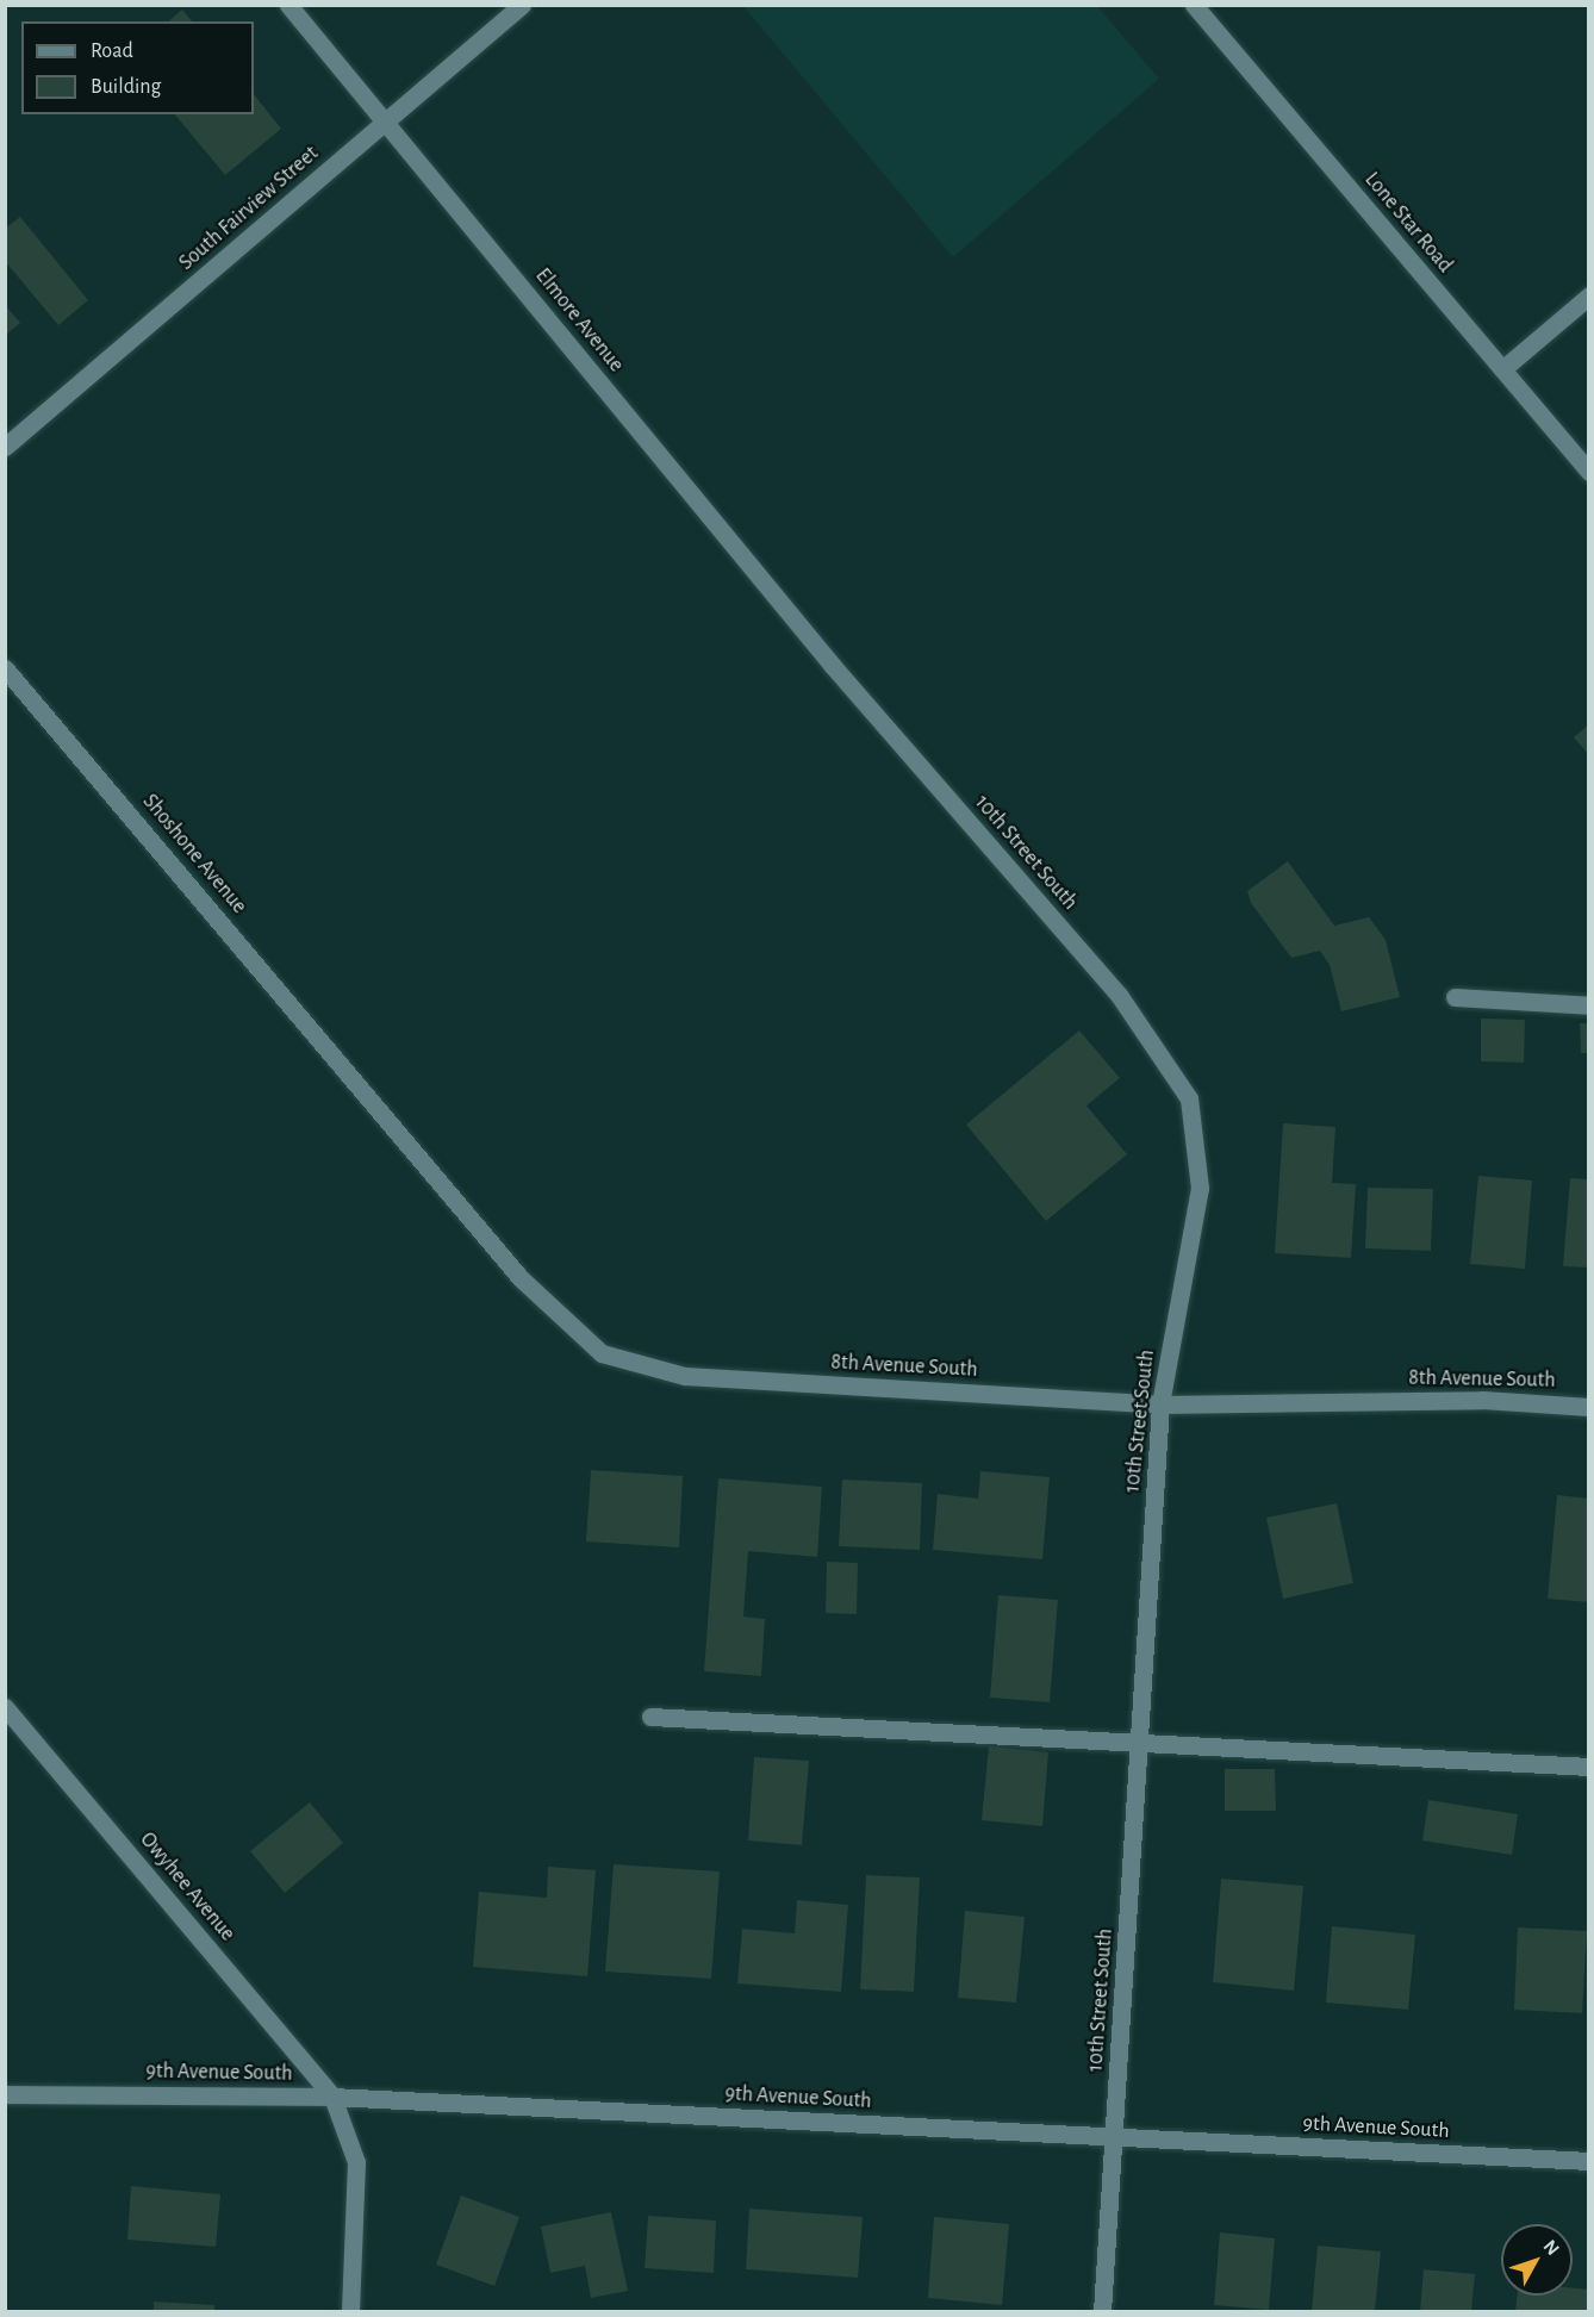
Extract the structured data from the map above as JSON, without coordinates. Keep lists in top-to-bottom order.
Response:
{
  "streets": {
    "street": [
      "South Fairview Street",
      "Lone Star Road",
      "Elmore Avenue",
      "10th Street South",
      "Shoshone Avenue",
      "8th Avenue South",
      "Owyhee Avenue",
      "9th Avenue South"
    ]
  },
  "crossings": [
    ["South Fairview Street", "Elmore Avenue"],
    ["Elmore Avenue", "10th Street South"],
    ["10th Street South", "8th Avenue South"],
    ["10th Street South", "9th Avenue South"],
    ["Shoshone Avenue", "8th Avenue South"],
    ["Owyhee Avenue", "9th Avenue South"]
  ],
  "legend": ["Road", "Building"],
  "north": "top right"
}
